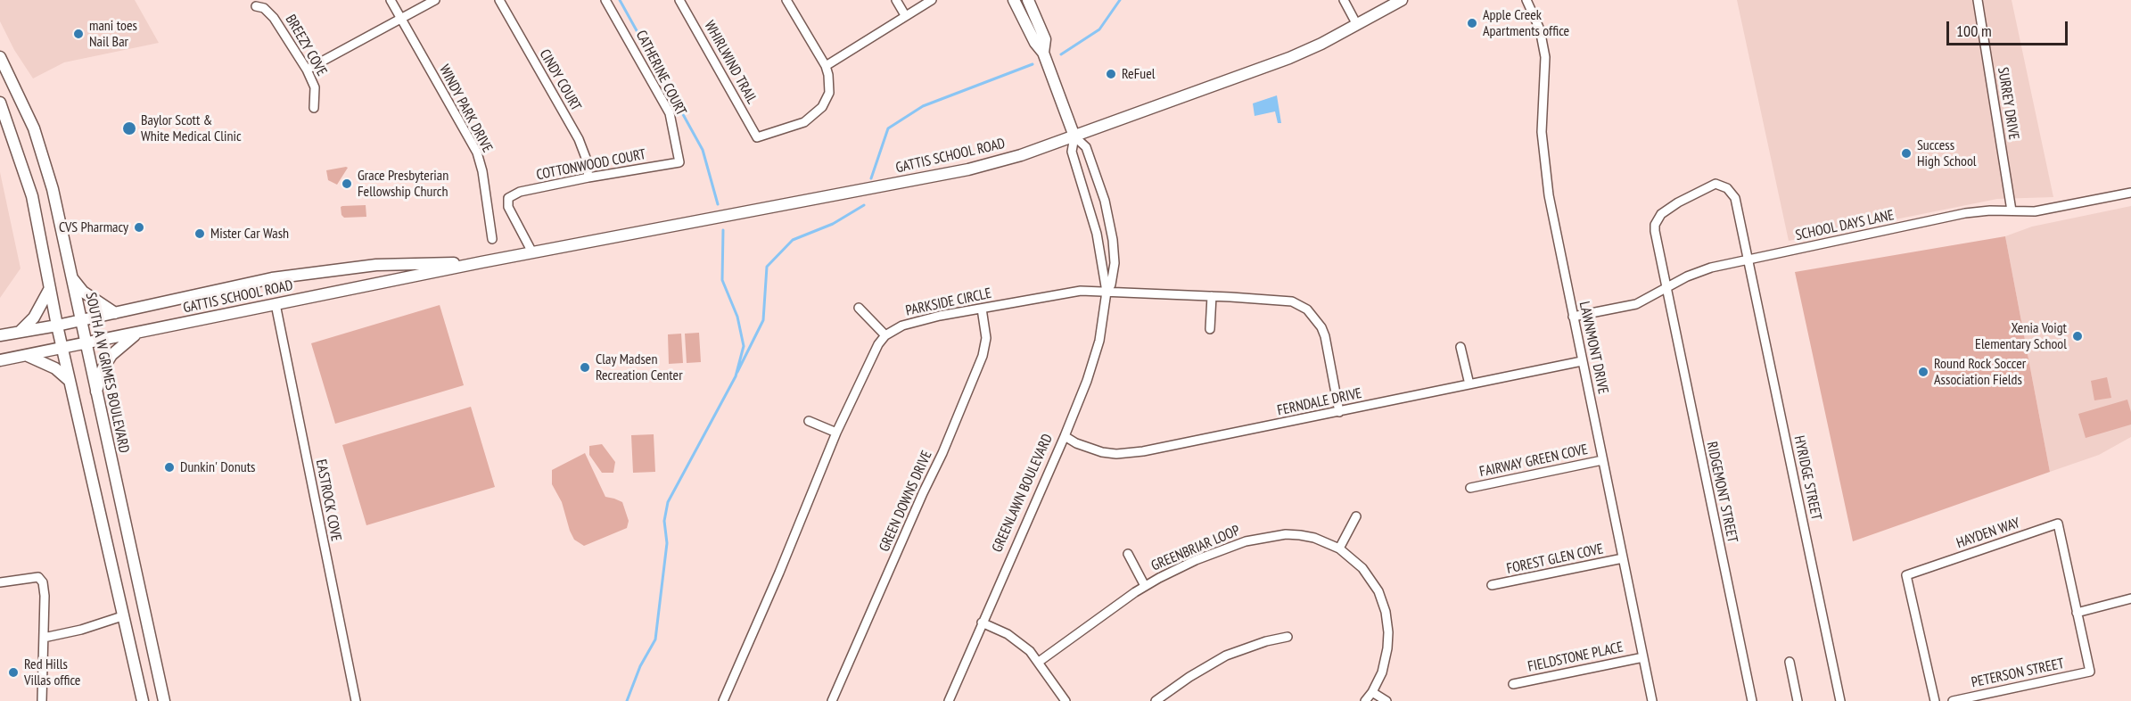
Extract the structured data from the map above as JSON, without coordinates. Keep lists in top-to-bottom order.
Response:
{
  "streets": {
    "main road": ["GATTIS SCHOOL ROAD", "SOUTH A W GRIMES BOULEVARD", "GREENLAWN BOULEVARD"],
    "street": [
      "BREEZY COVE",
      "WHIRLWIND TRAIL",
      "CATHERINE COURT",
      "CINDY COURT",
      "SURREY DRIVE",
      "WINDY PARK DRIVE",
      "COTTONWOOD COURT",
      "SCHOOL DAYS LANE",
      "PARKSIDE CIRCLE",
      "LAWNMONT DRIVE",
      "FERNDALE DRIVE",
      "FAIRWAY GREEN COVE",
      "HYRIDGE STREET",
      "RIDGEMONT STREET",
      "EASTROCK COVE",
      "GREEN DOWNS DRIVE",
      "HAYDEN WAY",
      "GREENBRIAR LOOP",
      "FOREST GLEN COVE",
      "FIELDSTONE PLACE",
      "PETERSON STREET"
    ]
  },
  "crossings": [
    ["CATHERINE COURT", "COTTONWOOD COURT"],
    ["CINDY COURT", "COTTONWOOD COURT"],
    ["SURREY DRIVE", "SCHOOL DAYS LANE"],
    ["GATTIS SCHOOL ROAD", "COTTONWOOD COURT"],
    ["GATTIS SCHOOL ROAD", "SOUTH A W GRIMES BOULEVARD"],
    ["GATTIS SCHOOL ROAD", "GREENLAWN BOULEVARD"],
    ["GATTIS SCHOOL ROAD", "EASTROCK COVE"],
    ["SCHOOL DAYS LANE", "LAWNMONT DRIVE"],
    ["SCHOOL DAYS LANE", "HYRIDGE STREET"],
    ["SCHOOL DAYS LANE", "RIDGEMONT STREET"],
    ["PARKSIDE CIRCLE", "FERNDALE DRIVE"],
    ["PARKSIDE CIRCLE", "GREENLAWN BOULEVARD"],
    ["PARKSIDE CIRCLE", "GREEN DOWNS DRIVE"],
    ["LAWNMONT DRIVE", "FERNDALE DRIVE"],
    ["LAWNMONT DRIVE", "FAIRWAY GREEN COVE"],
    ["LAWNMONT DRIVE", "FOREST GLEN COVE"],
    ["LAWNMONT DRIVE", "FIELDSTONE PLACE"],
    ["FERNDALE DRIVE", "GREENLAWN BOULEVARD"],
    ["HYRIDGE STREET", "RIDGEMONT STREET"],
    ["HAYDEN WAY", "PETERSON STREET"]
  ],
  "places": [
    "Apple Creek Apartments office",
    "mani toes Nail Bar",
    "ReFuel",
    "Baylor Scott & White Medical Clinic",
    "Success High School",
    "Grace Presbyterian Fellowship Church",
    "CVS Pharmacy",
    "Mister Car Wash",
    "Xenia Voigt Elementary School",
    "Clay Madsen Recreation Center",
    "Round Rock Soccer Association Fields",
    "Dunkin' Donuts",
    "Red Hills Villas office"
  ],
  "scale_bar": "100 m"
}
